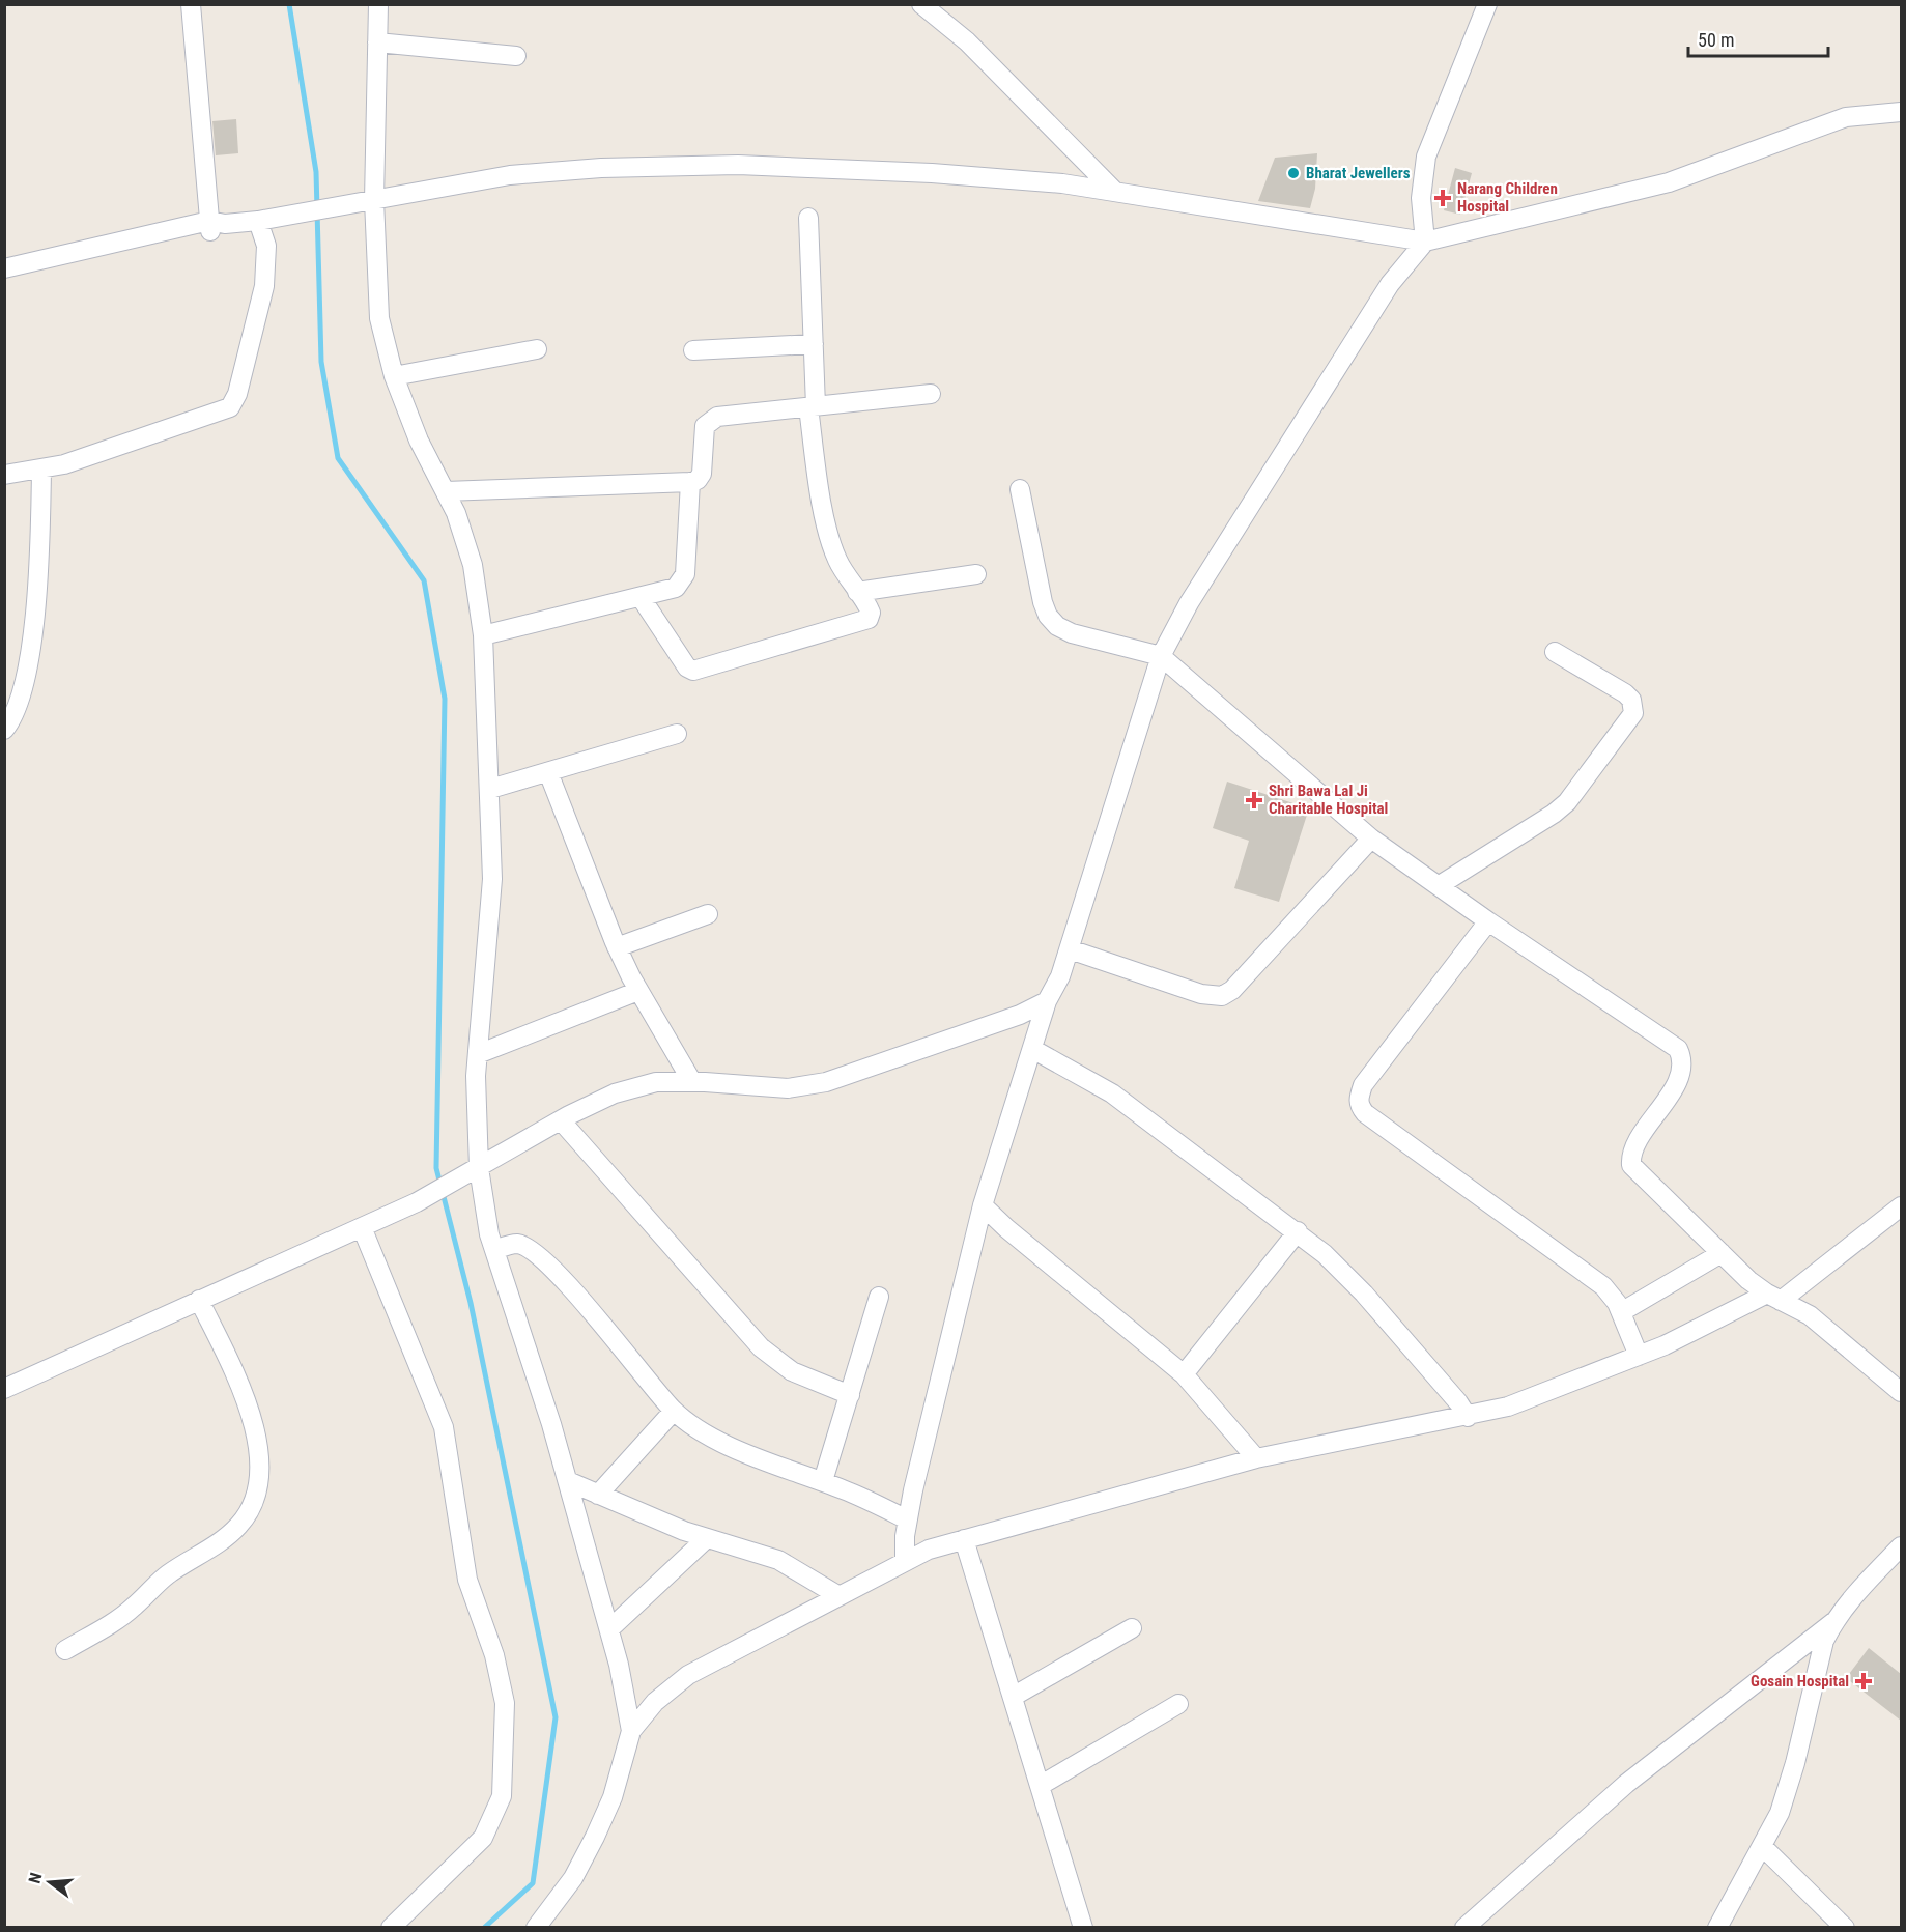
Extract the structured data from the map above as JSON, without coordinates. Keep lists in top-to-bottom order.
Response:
{
  "places": {
    "other": ["Bharat Jewellers"],
    "health": ["Narang Children Hospital", "Shri Bawa Lal Ji Charitable Hospital", "Gosain Hospital"]
  },
  "scale_bar": "50 m",
  "north": "left"
}
